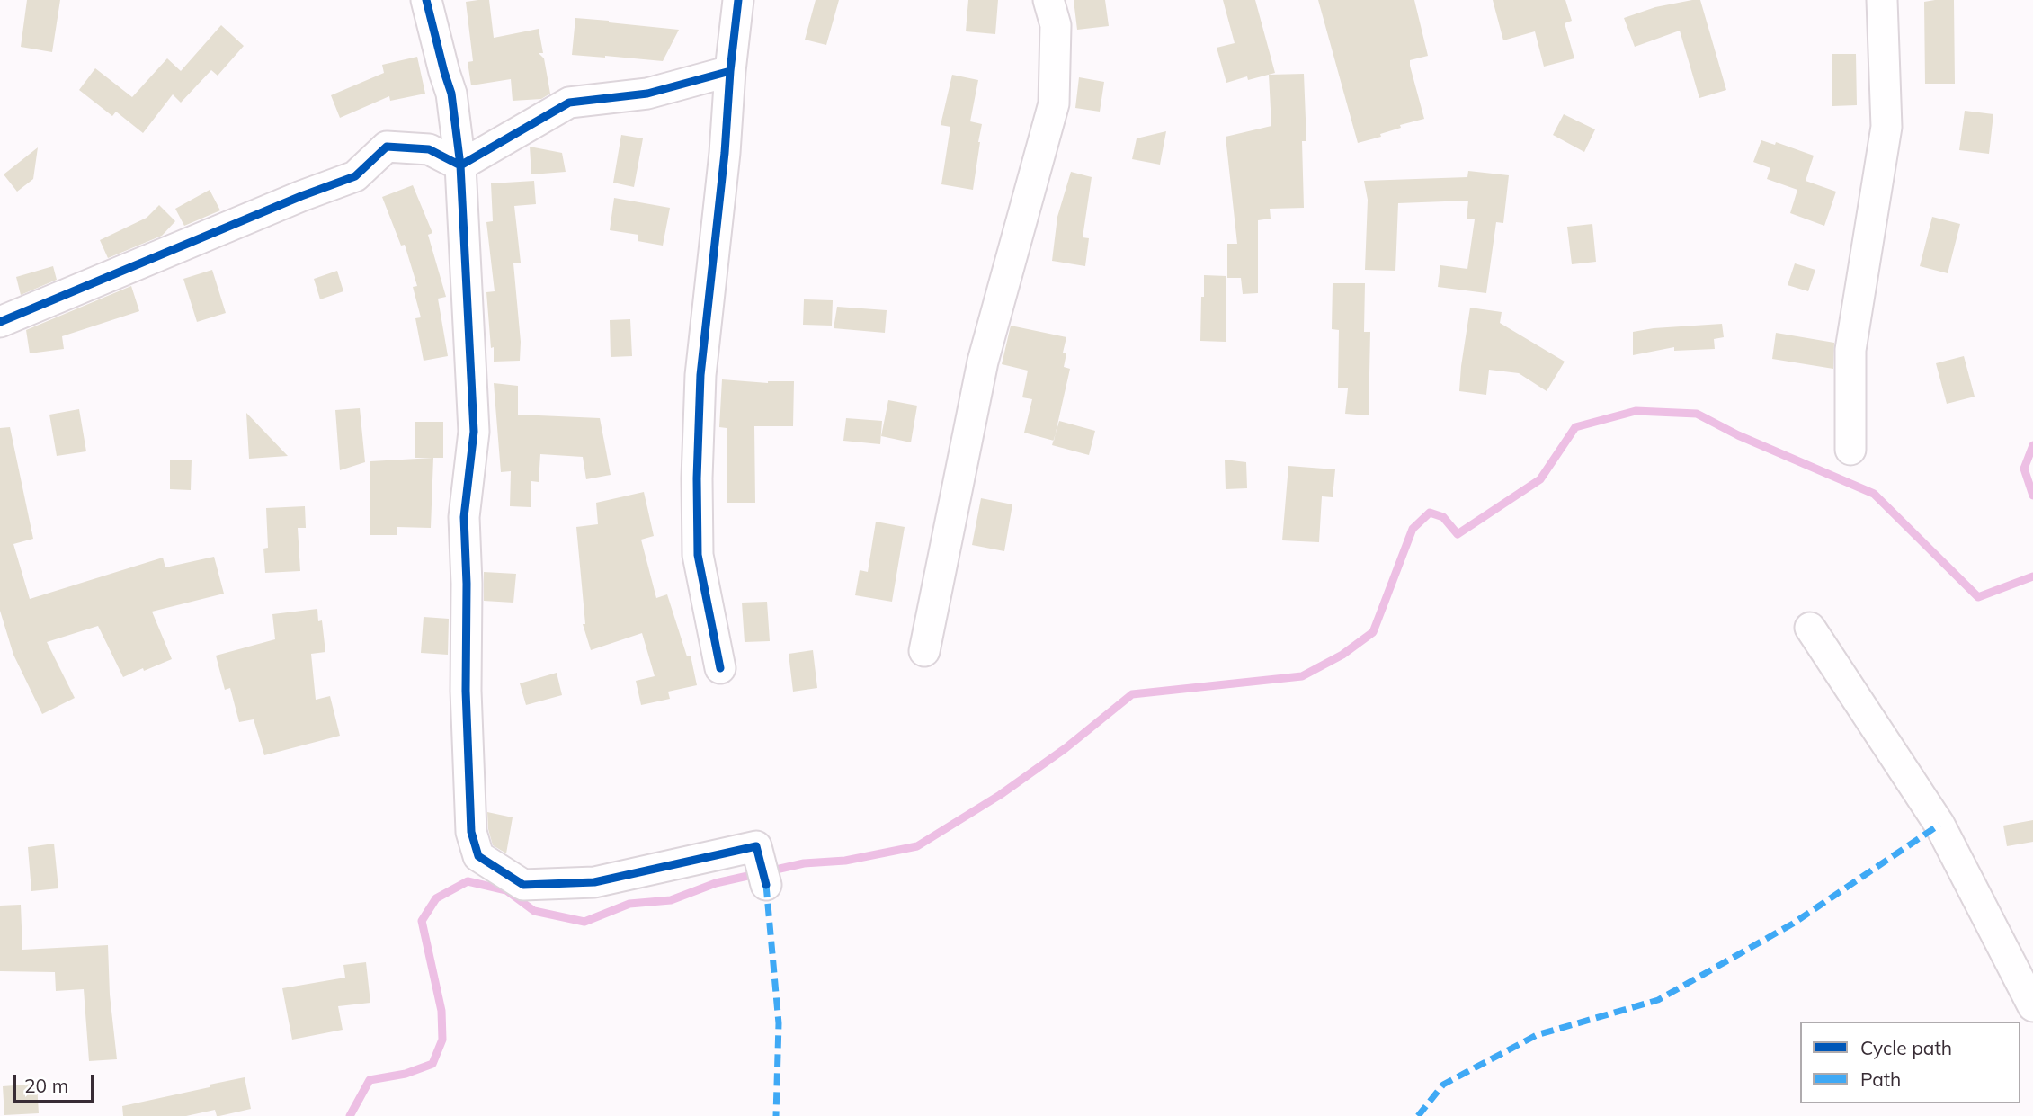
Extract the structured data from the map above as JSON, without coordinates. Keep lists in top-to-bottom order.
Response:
{
  "legend": ["Cycle path", "Path"],
  "scale_bar": "20 m"
}
